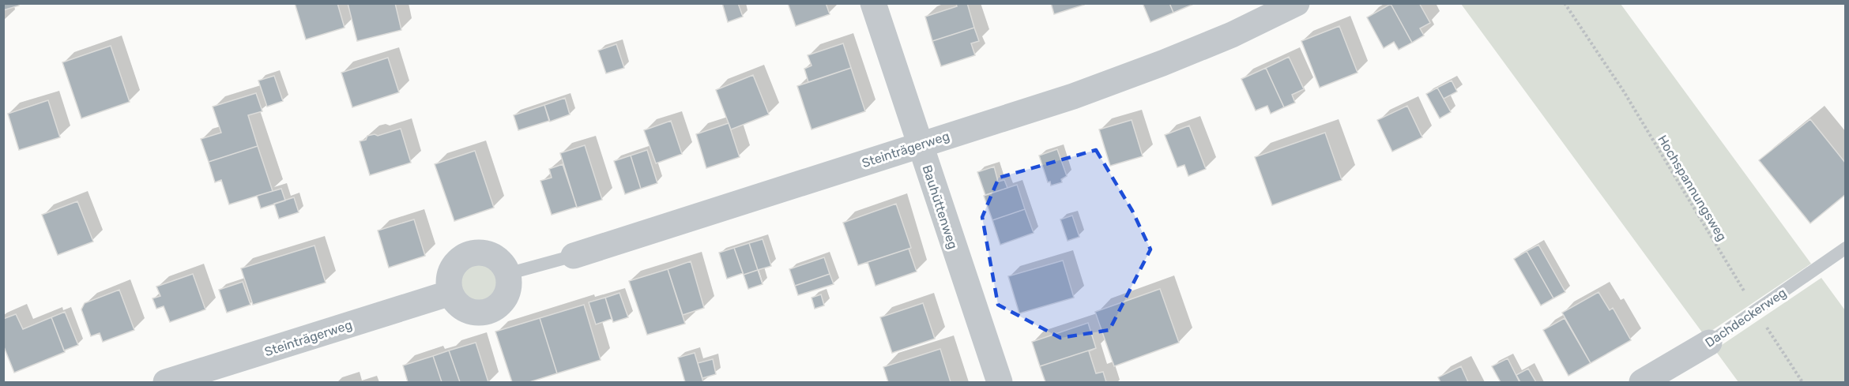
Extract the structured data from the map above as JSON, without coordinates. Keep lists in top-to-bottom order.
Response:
{
  "streets": {
    "street": ["Steinträgerweg", "Bauhüttenweg", "Dachdeckerweg"],
    "path": ["Hochspannungsweg"]
  },
  "crossings": [
    ["Steinträgerweg", "Bauhüttenweg"],
    ["Hochspannungsweg", "Dachdeckerweg"]
  ]
}
